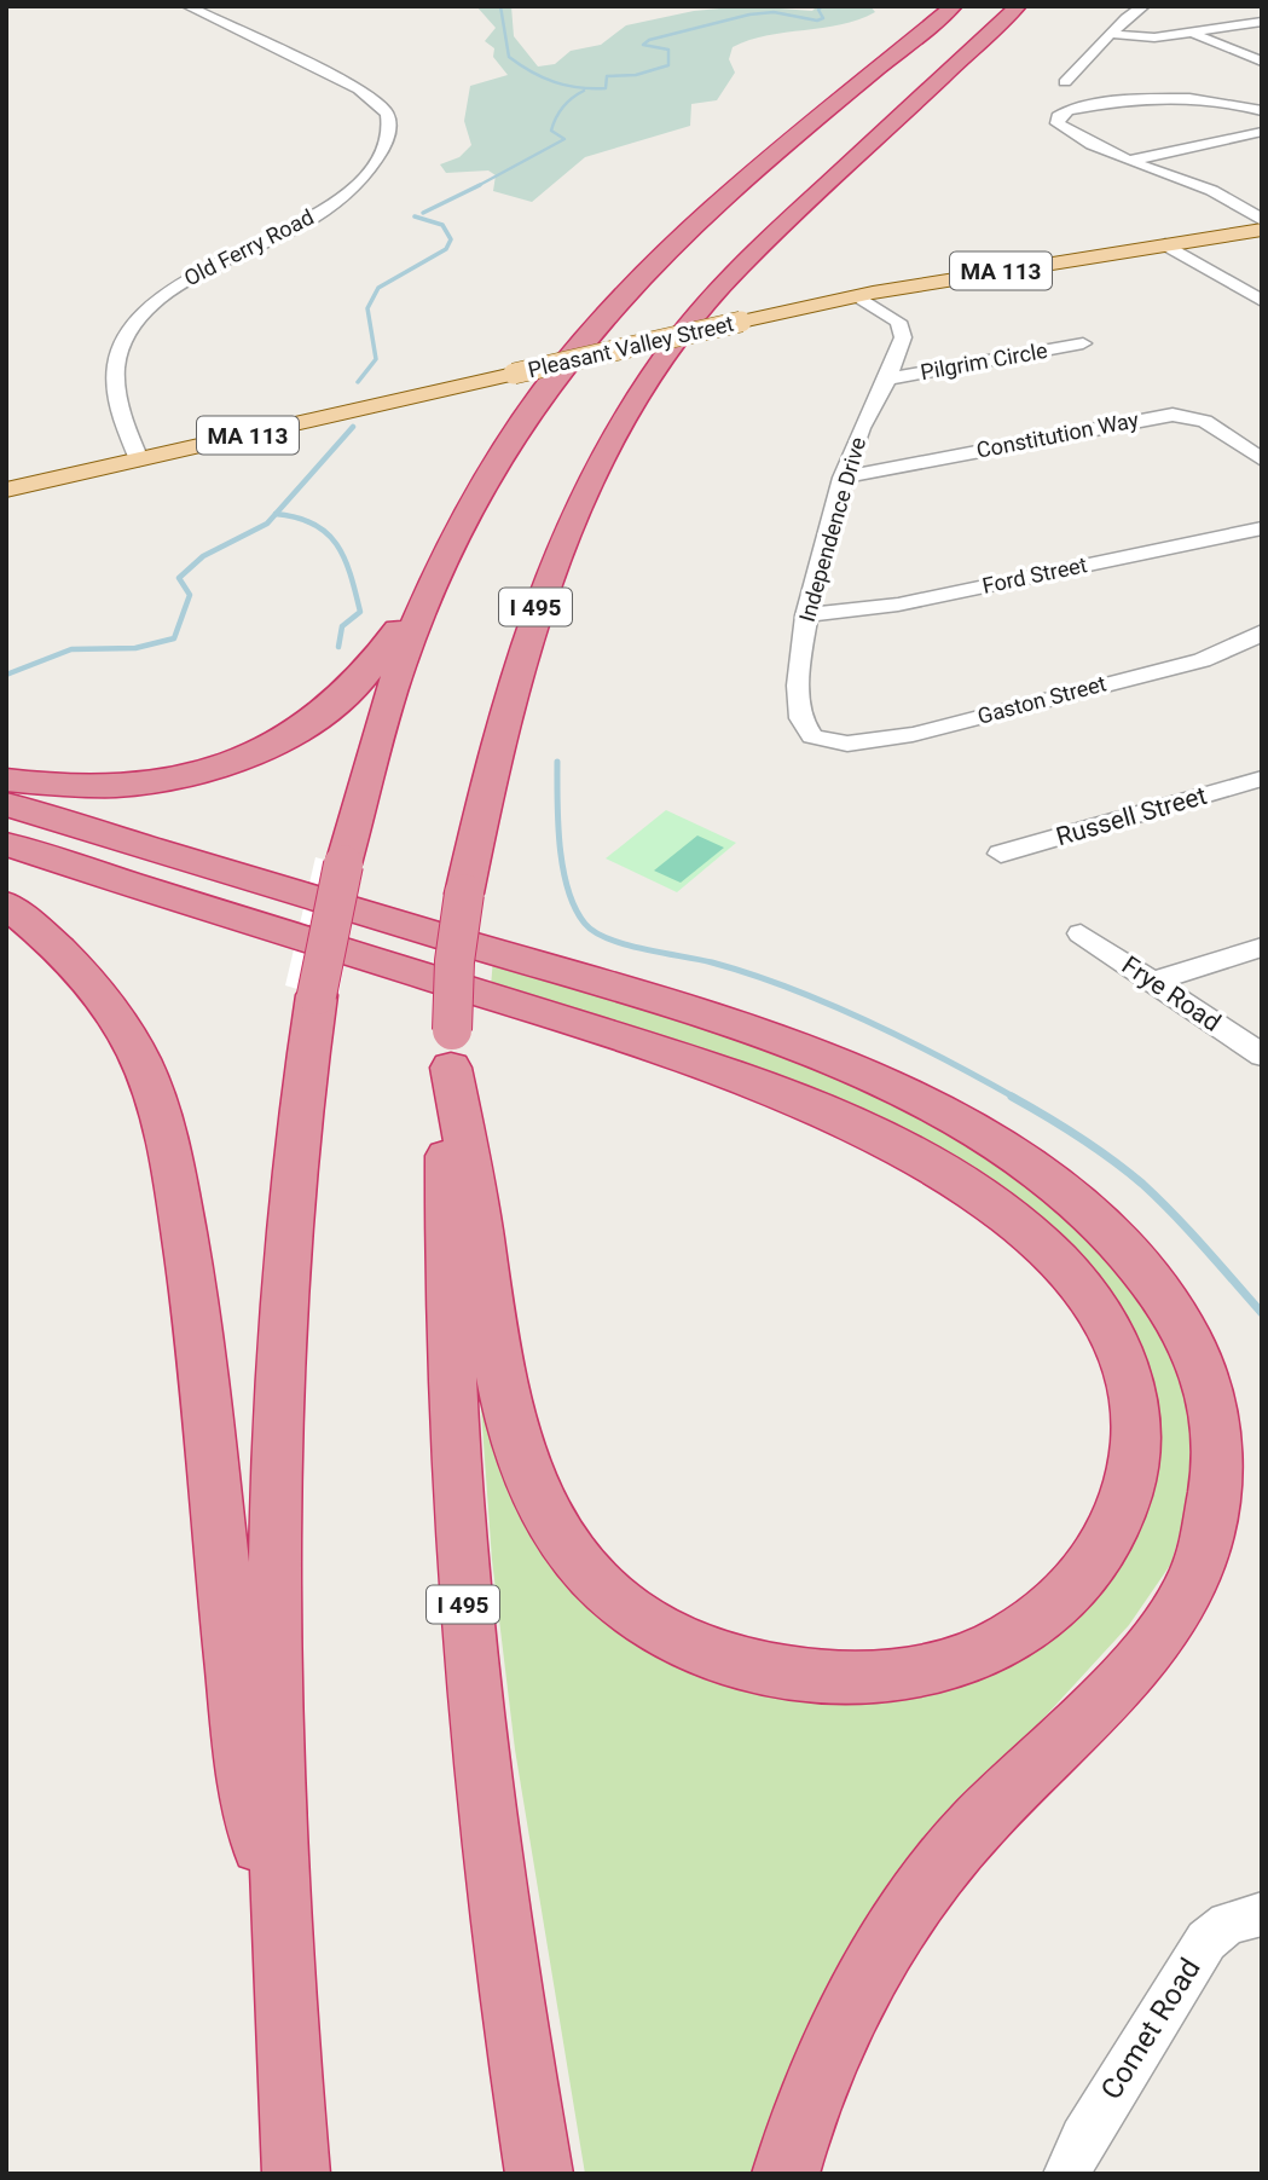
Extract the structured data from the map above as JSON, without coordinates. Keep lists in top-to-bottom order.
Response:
{
  "streets": {
    "highway": ["I 495"],
    "main road": ["MA 113", "Pleasant Valley Street"],
    "street": [
      "Old Ferry Road",
      "Pilgrim Circle",
      "Constitution Way",
      "Independence Drive",
      "Ford Street",
      "Gaston Street",
      "Russell Street",
      "Frye Road",
      "Comet Road"
    ]
  },
  "crossings": [
    ["Old Ferry Road", "Pleasant Valley Street"],
    ["Pleasant Valley Street", "Independence Drive"],
    ["Pilgrim Circle", "Independence Drive"],
    ["Constitution Way", "Independence Drive"],
    ["Independence Drive", "Ford Street"],
    ["Independence Drive", "Gaston Street"]
  ]
}
